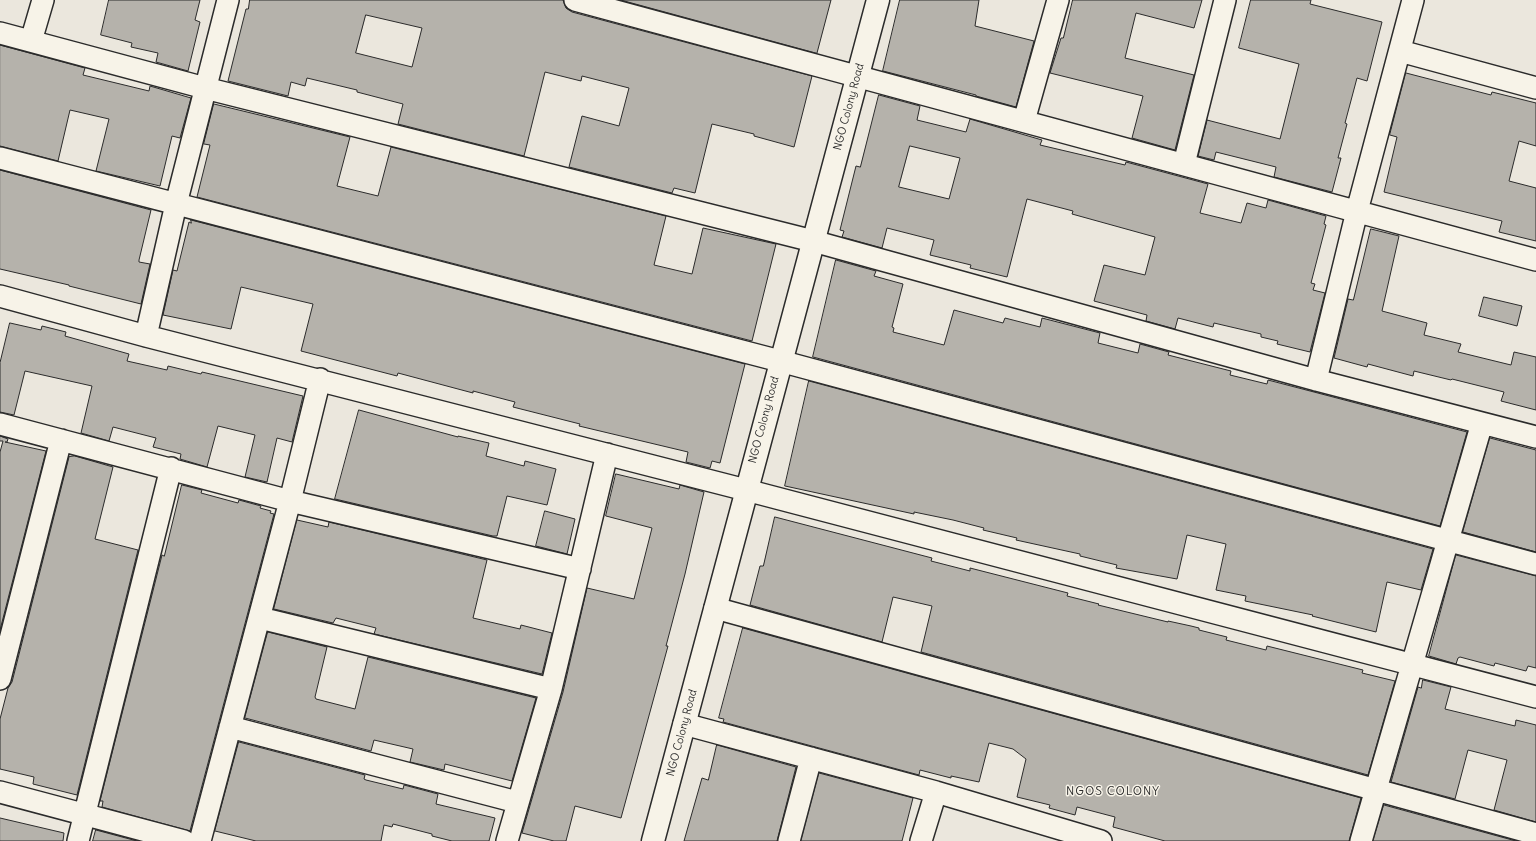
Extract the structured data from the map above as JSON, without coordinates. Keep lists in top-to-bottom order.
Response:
{
  "streets": {
    "street": ["NGO Colony Road"]
  },
  "districts": ["NGOS COLONY"]
}
